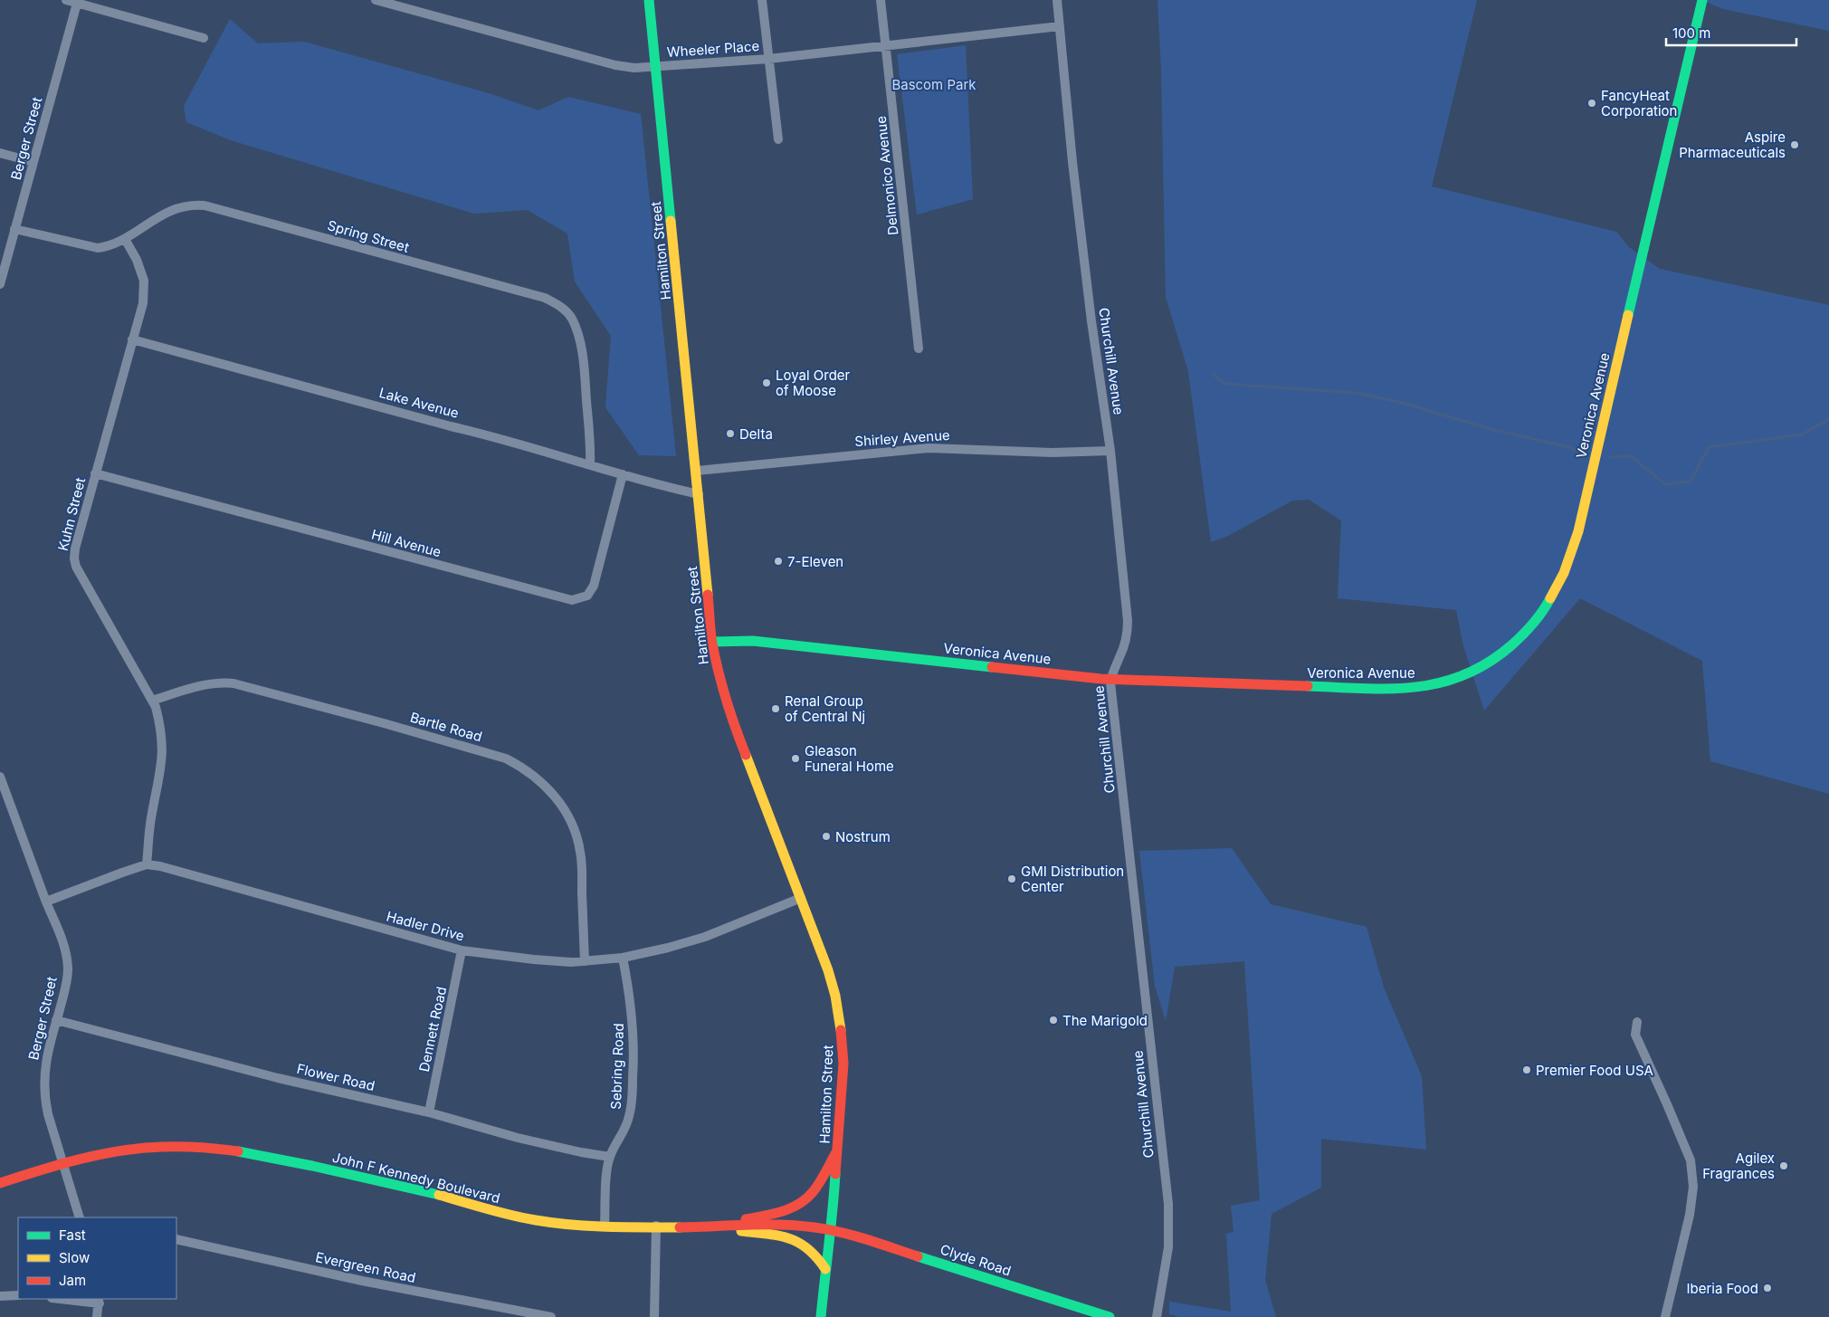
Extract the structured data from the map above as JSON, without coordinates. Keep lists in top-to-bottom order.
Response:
{
  "streets": {
    "street": [
      "Wheeler Place",
      "Berger Street",
      "Delmonico Avenue",
      "Spring Street",
      "Hamilton Street",
      "Churchill Avenue",
      "Lake Avenue",
      "Veronica Avenue",
      "Shirley Avenue",
      "Kuhn Street",
      "Hill Avenue",
      "Bartle Road",
      "Hadler Drive",
      "Dennett Road",
      "Sebring Road",
      "Flower Road",
      "John F Kennedy Boulevard",
      "Clyde Road",
      "Evergreen Road"
    ]
  },
  "crossings": [
    ["Wheeler Place", "Delmonico Avenue"],
    ["Wheeler Place", "Hamilton Street"],
    ["Wheeler Place", "Churchill Avenue"],
    ["Berger Street", "Spring Street"],
    ["Berger Street", "Hadler Drive"],
    ["Berger Street", "Flower Road"],
    ["Berger Street", "John F Kennedy Boulevard"],
    ["Spring Street", "Lake Avenue"],
    ["Spring Street", "Kuhn Street"],
    ["Hamilton Street", "Lake Avenue"],
    ["Hamilton Street", "Veronica Avenue"],
    ["Hamilton Street", "Shirley Avenue"],
    ["Hamilton Street", "Hadler Drive"],
    ["Hamilton Street", "John F Kennedy Boulevard"],
    ["Hamilton Street", "Clyde Road"],
    ["Churchill Avenue", "Veronica Avenue"],
    ["Churchill Avenue", "Shirley Avenue"],
    ["Lake Avenue", "Kuhn Street"],
    ["Lake Avenue", "Hill Avenue"],
    ["Kuhn Street", "Hill Avenue"],
    ["Kuhn Street", "Bartle Road"],
    ["Kuhn Street", "Hadler Drive"],
    ["Bartle Road", "Hadler Drive"],
    ["Hadler Drive", "Dennett Road"],
    ["Hadler Drive", "Sebring Road"],
    ["Dennett Road", "Flower Road"],
    ["Sebring Road", "Flower Road"],
    ["Sebring Road", "John F Kennedy Boulevard"],
    ["John F Kennedy Boulevard", "Clyde Road"]
  ],
  "parks": ["Bascom Park"],
  "places": [
    "FancyHeat Corporation",
    "Aspire Pharmaceuticals",
    "Loyal Order of Moose",
    "Delta",
    "7-Eleven",
    "Renal Group of Central Nj",
    "Gleason Funeral Home",
    "Nostrum",
    "GMI Distribution Center",
    "The Marigold",
    "Premier Food USA",
    "Agilex Fragrances",
    "Iberia Food"
  ],
  "legend": ["Fast", "Slow", "Jam"],
  "scale_bar": "100 m"
}
